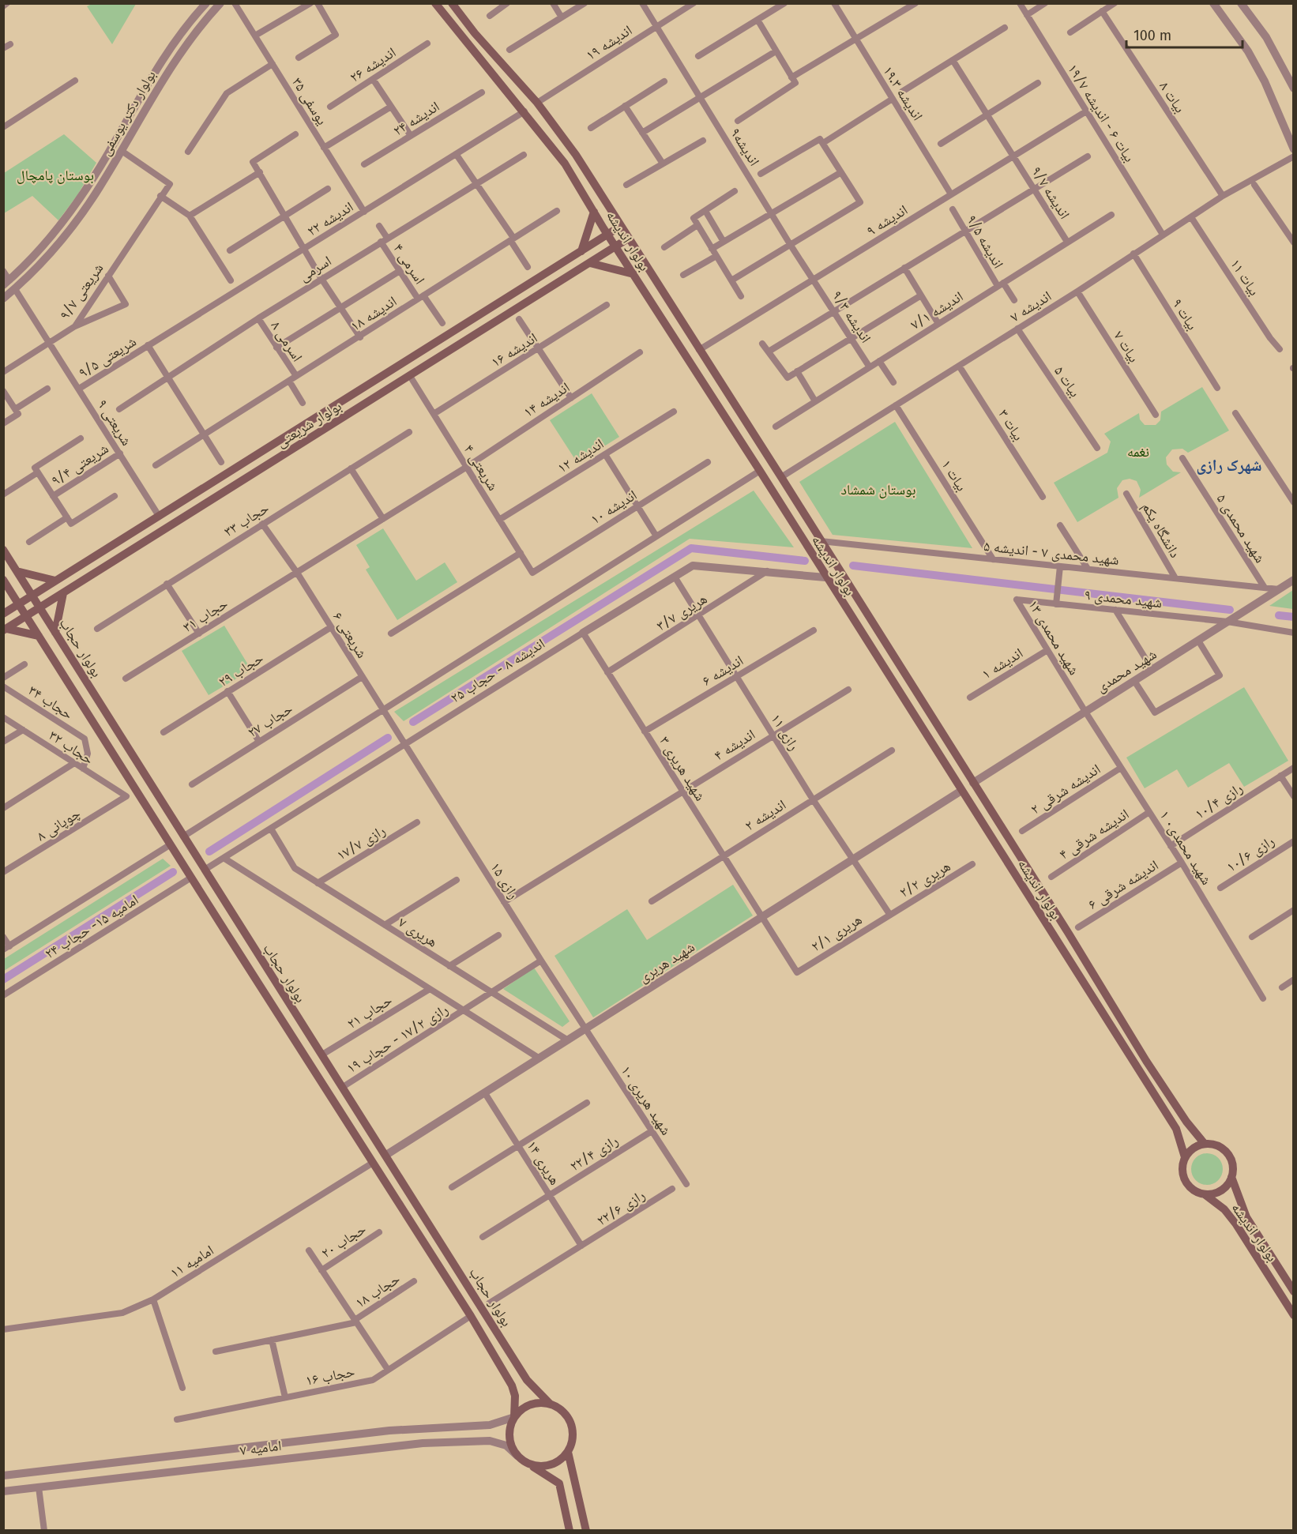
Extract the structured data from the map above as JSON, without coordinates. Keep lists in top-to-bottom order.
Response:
{
  "streets": {
    "main road": ["بولوار اندیشه", "بولوار شریعتی", "بولوار حجاب"],
    "street": [
      "اندیشه ۱۹",
      "اندیشه ۲۶",
      "اندیشه ۱۹.۳",
      "بیات ۸",
      "یوسفی ۳۵",
      "بولوار دکتر یوسفی",
      "بیات ۶ - اندیشه ۱۹/۷",
      "اندیشه ۲۴",
      "اندیشه۹",
      "اندیشه ۹/۷",
      "اندیشه ۲۲",
      "اندیشه ۹",
      "اندیشه ۹/۵",
      "اسرمی ۴",
      "اسرمی",
      "بیات ۱۱",
      "شریعتی ۹/۷",
      "اندیشه ۷",
      "اندیشه ۷/۱",
      "اندیشه ۱۸",
      "بیات ۹",
      "اندیشه ۹/۳",
      "اسرمی ۸",
      "بیات ۷",
      "اندیشه ۱۶",
      "شریعتی ۹/۵",
      "بیات ۵",
      "اندیشه ۱۴",
      "شریعتی ۹",
      "بیات ۳",
      "اندیشه ۱۲",
      "شریعتی ۹/۴",
      "شریعتی ۴",
      "بیات ۱",
      "اندیشه ۱۰",
      "حجاب ۳۳",
      "شهید محمدی ۵",
      "دانشگاه یکم",
      "شهید محمدی ۷ - اندیشه ۵",
      "شهید محمدی ۹",
      "هریری ۳/۷",
      "حجاب ۳۱",
      "شریعتی ۶",
      "شهید محمدی ۱۳",
      "اندیشه ۱",
      "حجاب ۲۹",
      "اندیشه ۸ - حجاب ۲۵",
      "اندیشه ۶",
      "شهید محمدی",
      "حجاب ۳۴",
      "حجاب ۲۷",
      "رازی ۱۱",
      "اندیشه ۴",
      "حجاب ۳۲",
      "شهید هریری ۳",
      "اندیشه شرقی ۲",
      "رازی ۱۰/۴",
      "اندیشه ۲",
      "چوپانی ۸",
      "اندیشه شرقی ۴",
      "رازی ۱۷/۷",
      "شهید محمدی۰ ۱",
      "رازی ۱۰/۶",
      "هریری ۲/۲",
      "رازی ۱۵",
      "اندیشه شرقی ۶",
      "امامیه ۱۵- حجاب ۲۴",
      "هریری ۷",
      "هریری ۲/۱",
      "شهید هریری",
      "حجاب ۲۱",
      "رازی ۱۷/۲ - حجاب ۱۹",
      "شهید هریری ۱۰",
      "رازی ۲۲/۴",
      "هریری ۱۴",
      "رازی ۲۲/۶",
      "حجاب ۲۰",
      "امامیه ۱۱",
      "حجاب ۱۸",
      "حجاب ۱۶",
      "امامیه ۷"
    ]
  },
  "crossings": [
    ["اندیشه ۱۹", "اندیشه۹"],
    ["اندیشه ۱۹", "بولوار اندیشه"],
    ["اندیشه ۱۹.۳", "اندیشه ۹"],
    ["بیات ۸", "اندیشه ۷"],
    ["یوسفی ۳۵", "اندیشه ۲۲"],
    ["بولوار دکتر یوسفی", "شریعتی ۹/۷"],
    ["بولوار دکتر یوسفی", "شریعتی ۹"],
    ["بیات ۶ - اندیشه ۱۹/۷", "اندیشه ۹"],
    ["بیات ۶ - اندیشه ۱۹/۷", "اندیشه ۷"],
    ["اندیشه۹", "اندیشه ۹"],
    ["اندیشه۹", "اندیشه ۹/۳"],
    ["اندیشه ۹/۷", "اندیشه ۹"],
    ["اندیشه ۹/۷", "اندیشه ۷/۱"],
    ["اندیشه ۲۲", "بولوار اندیشه"],
    ["اندیشه ۲۲", "شریعتی ۹/۵"],
    ["اندیشه ۹", "بولوار اندیشه"],
    ["اندیشه ۹", "اندیشه ۹/۳"],
    ["بولوار اندیشه", "اندیشه ۷"],
    ["بولوار اندیشه", "بولوار شریعتی"],
    ["بولوار اندیشه", "شهید محمدی ۷ - اندیشه ۵"],
    ["بولوار اندیشه", "اندیشه ۸ - حجاب ۲۵"],
    ["بولوار اندیشه", "شهید محمدی"],
    ["بولوار اندیشه", "شهید هریری"],
    ["اندیشه ۹/۵", "اندیشه ۷/۱"],
    ["اسرمی ۴", "اسرمی"],
    ["اسرمی ۴", "اندیشه ۱۸"],
    ["اسرمی", "اسرمی ۸"],
    ["بیات ۱۱", "اندیشه ۷"],
    ["شریعتی ۹/۷", "شریعتی ۹"],
    ["اندیشه ۷", "بیات ۹"],
    ["اندیشه ۷", "بیات ۷"],
    ["اندیشه ۷", "بیات ۵"],
    ["اندیشه ۷", "بیات ۳"],
    ["اندیشه ۷", "بیات ۱"],
    ["اندیشه ۷/۱", "اندیشه ۹/۳"],
    ["اندیشه ۱۸", "اسرمی ۸"],
    ["اندیشه ۱۶", "شریعتی ۴"],
    ["شریعتی ۹/۵", "شریعتی ۹"],
    ["اندیشه ۱۴", "شریعتی ۴"],
    ["اندیشه ۱۴", "حجاب ۳۱"],
    ["شریعتی ۹", "بولوار شریعتی"],
    ["شریعتی ۹", "شریعتی ۹/۴"],
    ["بولوار شریعتی", "شریعتی ۴"],
    ["بولوار شریعتی", "بولوار حجاب"],
    ["اندیشه ۱۲", "شریعتی ۴"],
    ["شریعتی ۴", "اندیشه ۱۰"],
    ["بیات ۱", "شهید محمدی ۷ - اندیشه ۵"],
    ["حجاب ۳۳", "شریعتی ۶"],
    ["شهید محمدی ۵", "شهید محمدی ۷ - اندیشه ۵"],
    ["دانشگاه یکم", "شهید محمدی ۷ - اندیشه ۵"],
    ["شهید محمدی ۷ - اندیشه ۵", "شهید محمدی"],
    ["شهید محمدی ۹", "شهید محمدی ۱۳"],
    ["شهید محمدی ۹", "شهید محمدی"],
    ["هریری ۳/۷", "اندیشه ۸ - حجاب ۲۵"],
    ["هریری ۳/۷", "رازی ۱۱"],
    ["هریری ۳/۷", "شهید هریری ۳"],
    ["حجاب ۳۱", "شریعتی ۶"],
    ["شریعتی ۶", "حجاب ۲۹"],
    ["شریعتی ۶", "اندیشه ۸ - حجاب ۲۵"],
    ["شریعتی ۶", "حجاب ۲۷"],
    ["شریعتی ۶", "رازی ۱۵"],
    ["شهید محمدی ۱۳", "اندیشه ۱"],
    ["شهید محمدی ۱۳", "شهید محمدی"],
    ["شهید محمدی ۱۳", "شهید محمدی۰ ۱"],
    ["بولوار حجاب", "اندیشه ۸ - حجاب ۲۵"],
    ["بولوار حجاب", "امامیه ۱۵- حجاب ۲۴"],
    ["بولوار حجاب", "شهید هریری"],
    ["بولوار حجاب", "حجاب ۲۱"],
    ["بولوار حجاب", "رازی ۱۷/۲ - حجاب ۱۹"],
    ["بولوار حجاب", "امامیه ۱۱"],
    ["بولوار حجاب", "حجاب ۱۶"],
    ["بولوار حجاب", "امامیه ۷"],
    ["اندیشه ۸ - حجاب ۲۵", "رازی ۱۱"],
    ["اندیشه ۸ - حجاب ۲۵", "شهید هریری ۳"],
    ["اندیشه ۸ - حجاب ۲۵", "رازی ۱۵"],
    ["اندیشه ۸ - حجاب ۲۵", "هریری ۷"],
    ["اندیشه ۶", "رازی ۱۱"],
    ["اندیشه ۶", "شهید هریری ۳"],
    ["شهید محمدی", "شهید محمدی۰ ۱"],
    ["حجاب ۳۴", "حجاب ۳۲"],
    ["رازی ۱۱", "اندیشه ۴"],
    ["رازی ۱۱", "اندیشه ۲"],
    ["رازی ۱۱", "هریری ۲/۲"],
    ["رازی ۱۱", "هریری ۲/۱"],
    ["رازی ۱۱", "شهید هریری"],
    ["اندیشه ۴", "شهید هریری ۳"],
    ["اندیشه ۴", "رازی ۱۵"],
    ["حجاب ۳۲", "چوپانی ۸"],
    ["شهید هریری ۳", "اندیشه ۲"],
    ["شهید هریری ۳", "هریری ۲/۱"],
    ["شهید هریری ۳", "شهید هریری"],
    ["اندیشه شرقی ۲", "شهید محمدی۰ ۱"],
    ["رازی ۱۰/۴", "شهید محمدی۰ ۱"],
    ["اندیشه شرقی ۴", "شهید محمدی۰ ۱"],
    ["رازی ۱۷/۷", "هریری ۷"],
    ["شهید محمدی۰ ۱", "اندیشه شرقی ۶"],
    ["هریری ۲/۲", "هریری ۲/۱"],
    ["رازی ۱۵", "شهید هریری"],
    ["رازی ۱۵", "رازی ۱۷/۲ - حجاب ۱۹"],
    ["رازی ۱۵", "شهید هریری ۱۰"],
    ["هریری ۷", "شهید هریری"],
    ["هریری ۷", "رازی ۱۷/۲ - حجاب ۱۹"],
    ["شهید هریری", "شهید هریری ۱۰"],
    ["شهید هریری", "هریری ۱۴"],
    ["شهید هریری ۱۰", "رازی ۲۲/۴"],
    ["رازی ۲۲/۴", "هریری ۱۴"],
    ["هریری ۱۴", "رازی ۲۲/۶"]
  ],
  "districts": ["شهرک رازی"],
  "parks": ["بوستان پامچال", "نغمه", "بوستان شمشاد"],
  "scale_bar": "100 m"
}
